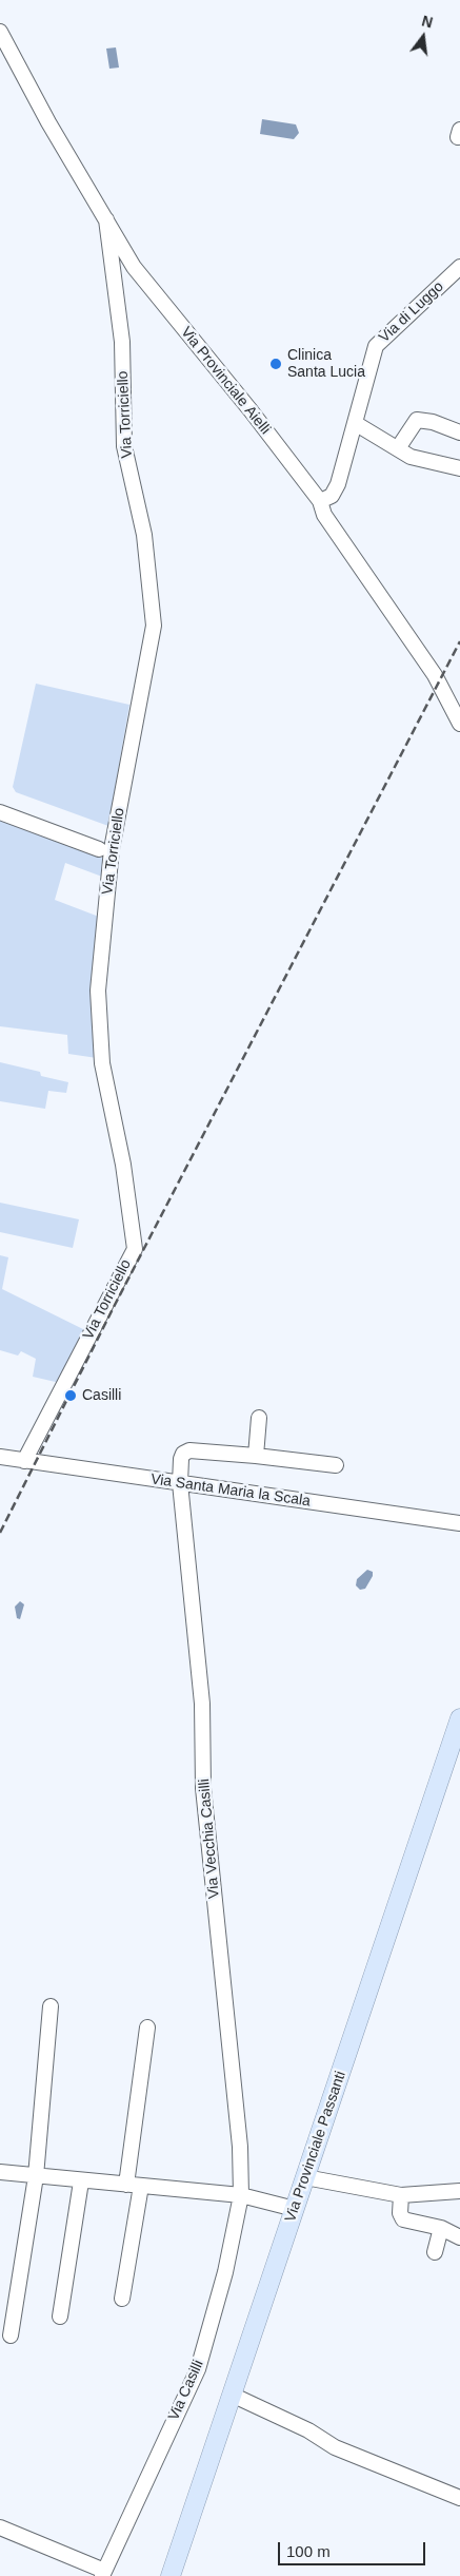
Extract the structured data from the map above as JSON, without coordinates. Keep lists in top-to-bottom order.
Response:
{
  "streets": {
    "main road": ["Via Provinciale Passanti"],
    "street": [
      "Via di Luggo",
      "Via Provinciale Aielli",
      "Via Torriciello",
      "Via Santa Maria la Scala",
      "Via Vecchia Casilli",
      "Via Casilli"
    ]
  },
  "crossings": [
    ["Via di Luggo", "Via Provinciale Aielli"],
    ["Via Provinciale Aielli", "Via Torriciello"],
    ["Via Torriciello", "Via Santa Maria la Scala"],
    ["Via Santa Maria la Scala", "Via Vecchia Casilli"],
    ["Via Vecchia Casilli", "Via Casilli"]
  ],
  "places": ["Clinica Santa Lucia", "Casilli"],
  "scale_bar": "100 m",
  "north": "top"
}
